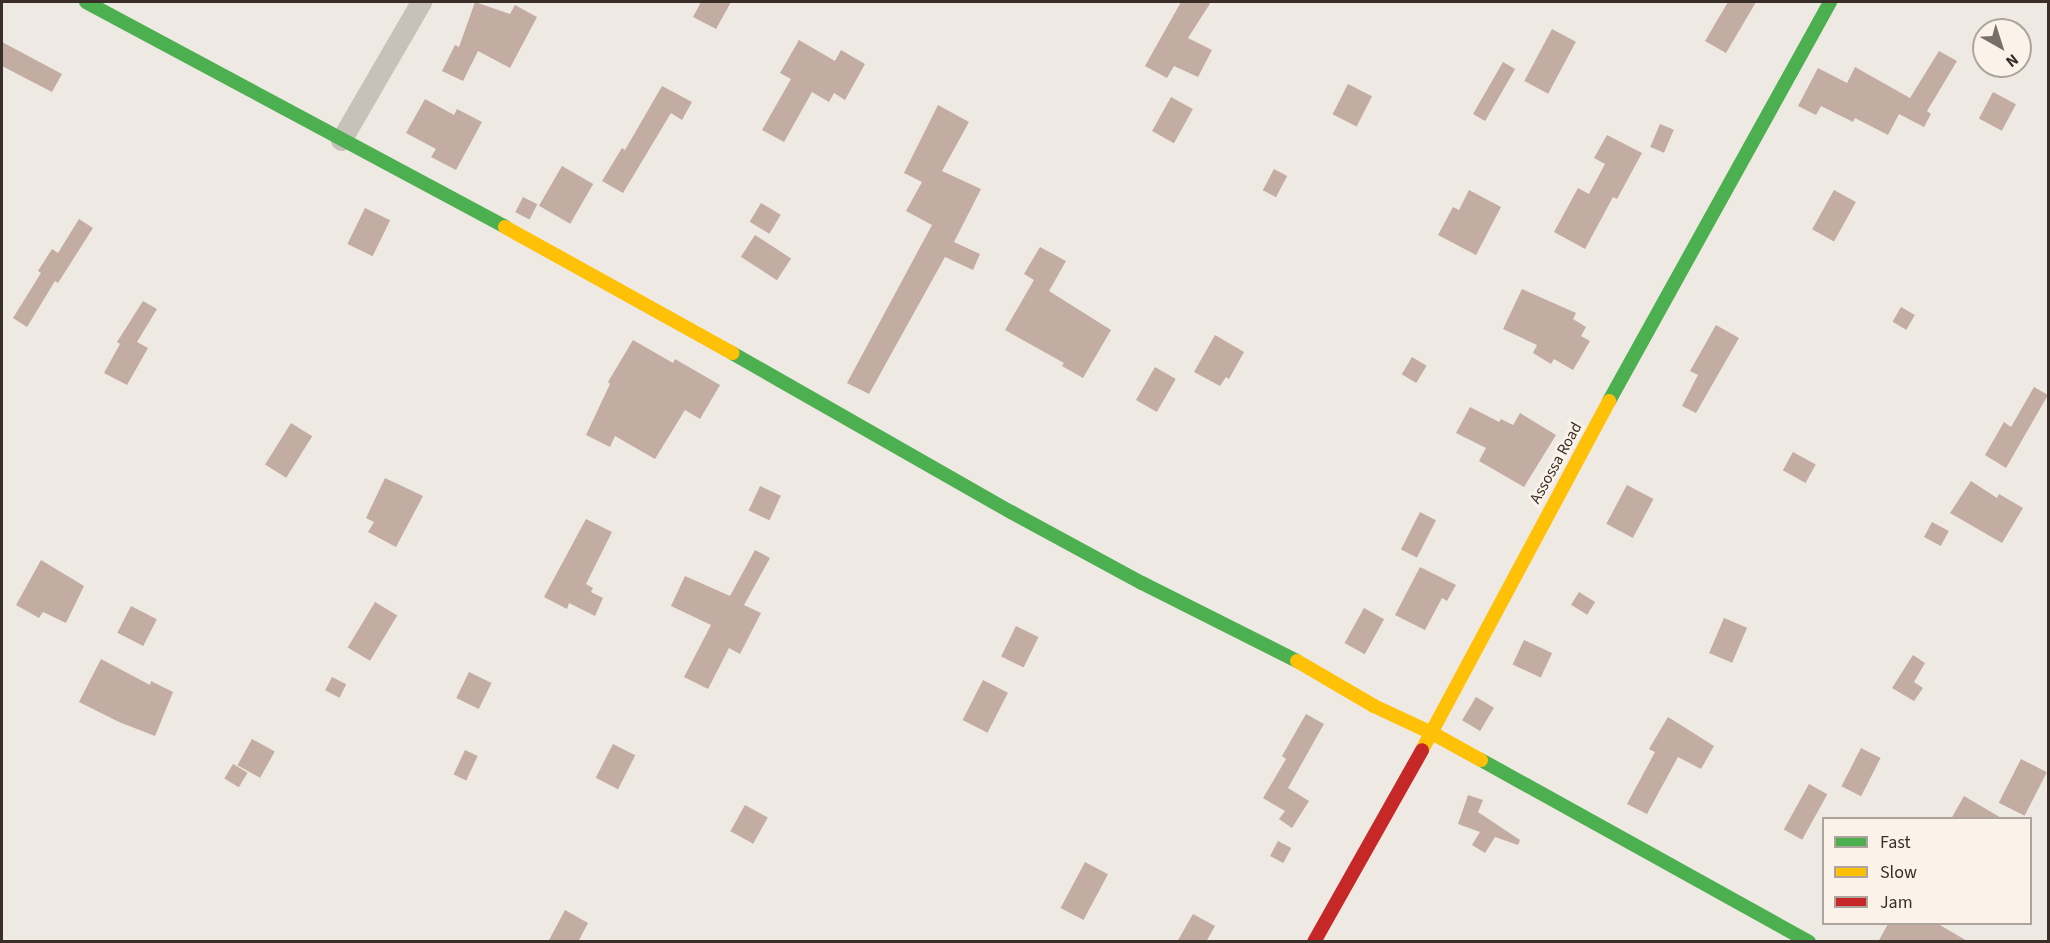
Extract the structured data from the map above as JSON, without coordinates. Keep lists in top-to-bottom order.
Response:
{
  "streets": {
    "street": ["Assossa Road"]
  },
  "legend": ["Fast", "Slow", "Jam"],
  "north": "bottom right"
}
